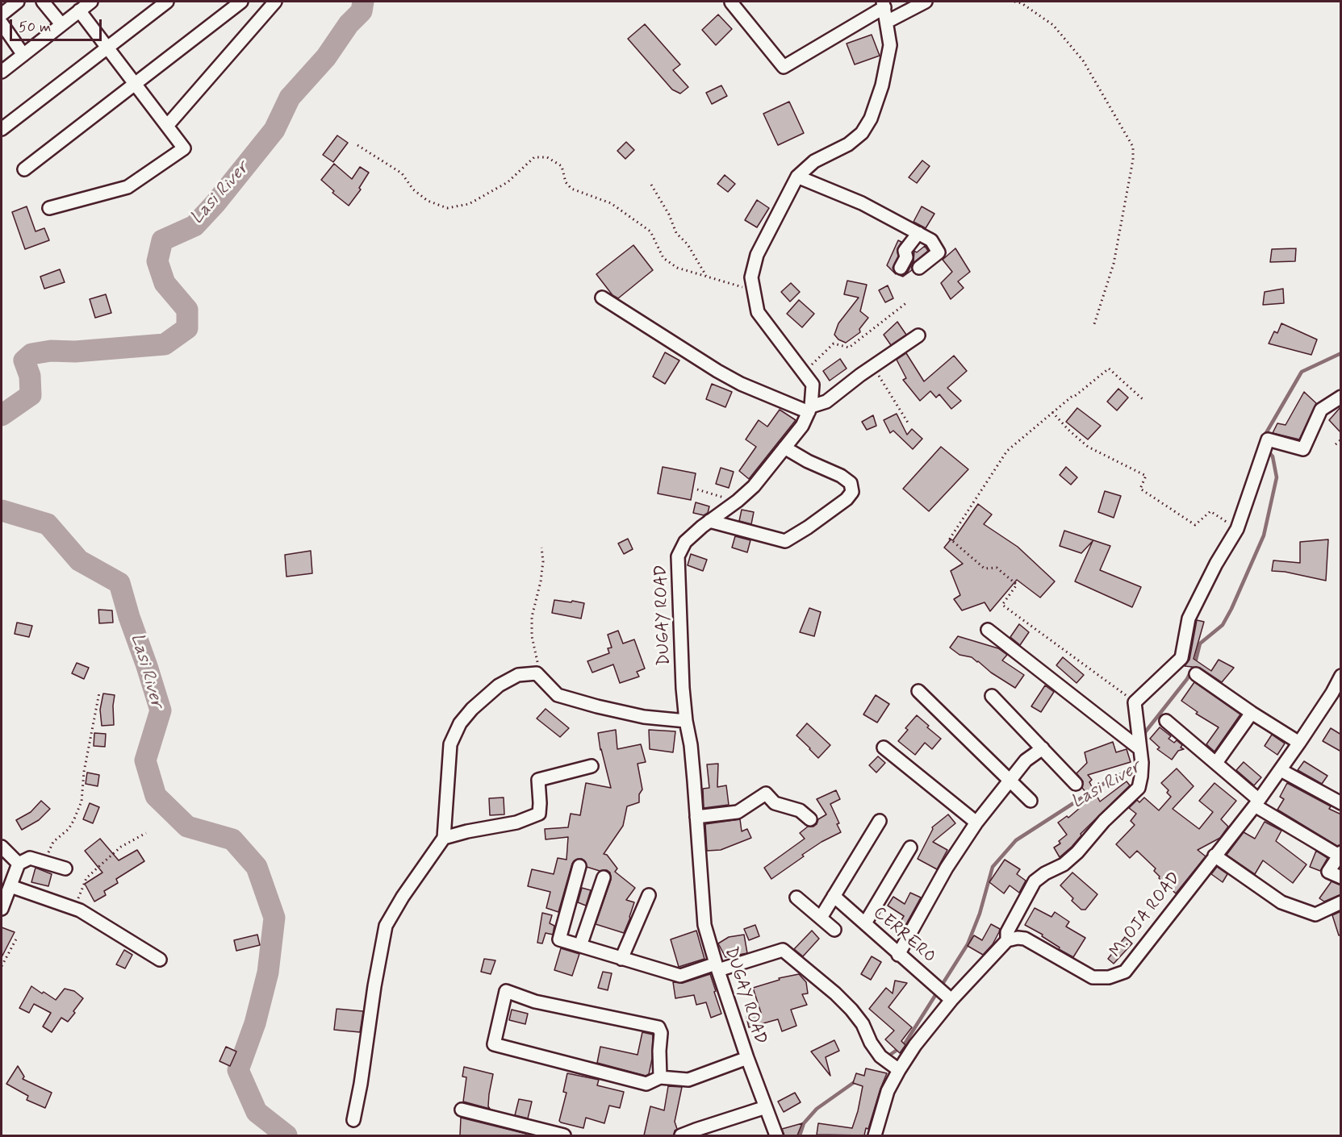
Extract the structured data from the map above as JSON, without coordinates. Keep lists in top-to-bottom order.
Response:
{
  "streets": {
    "street": ["DUGAY ROAD", "M. OJA ROAD", "CERRERO"]
  },
  "water": ["Lasi River"],
  "scale_bar": "50 m"
}
